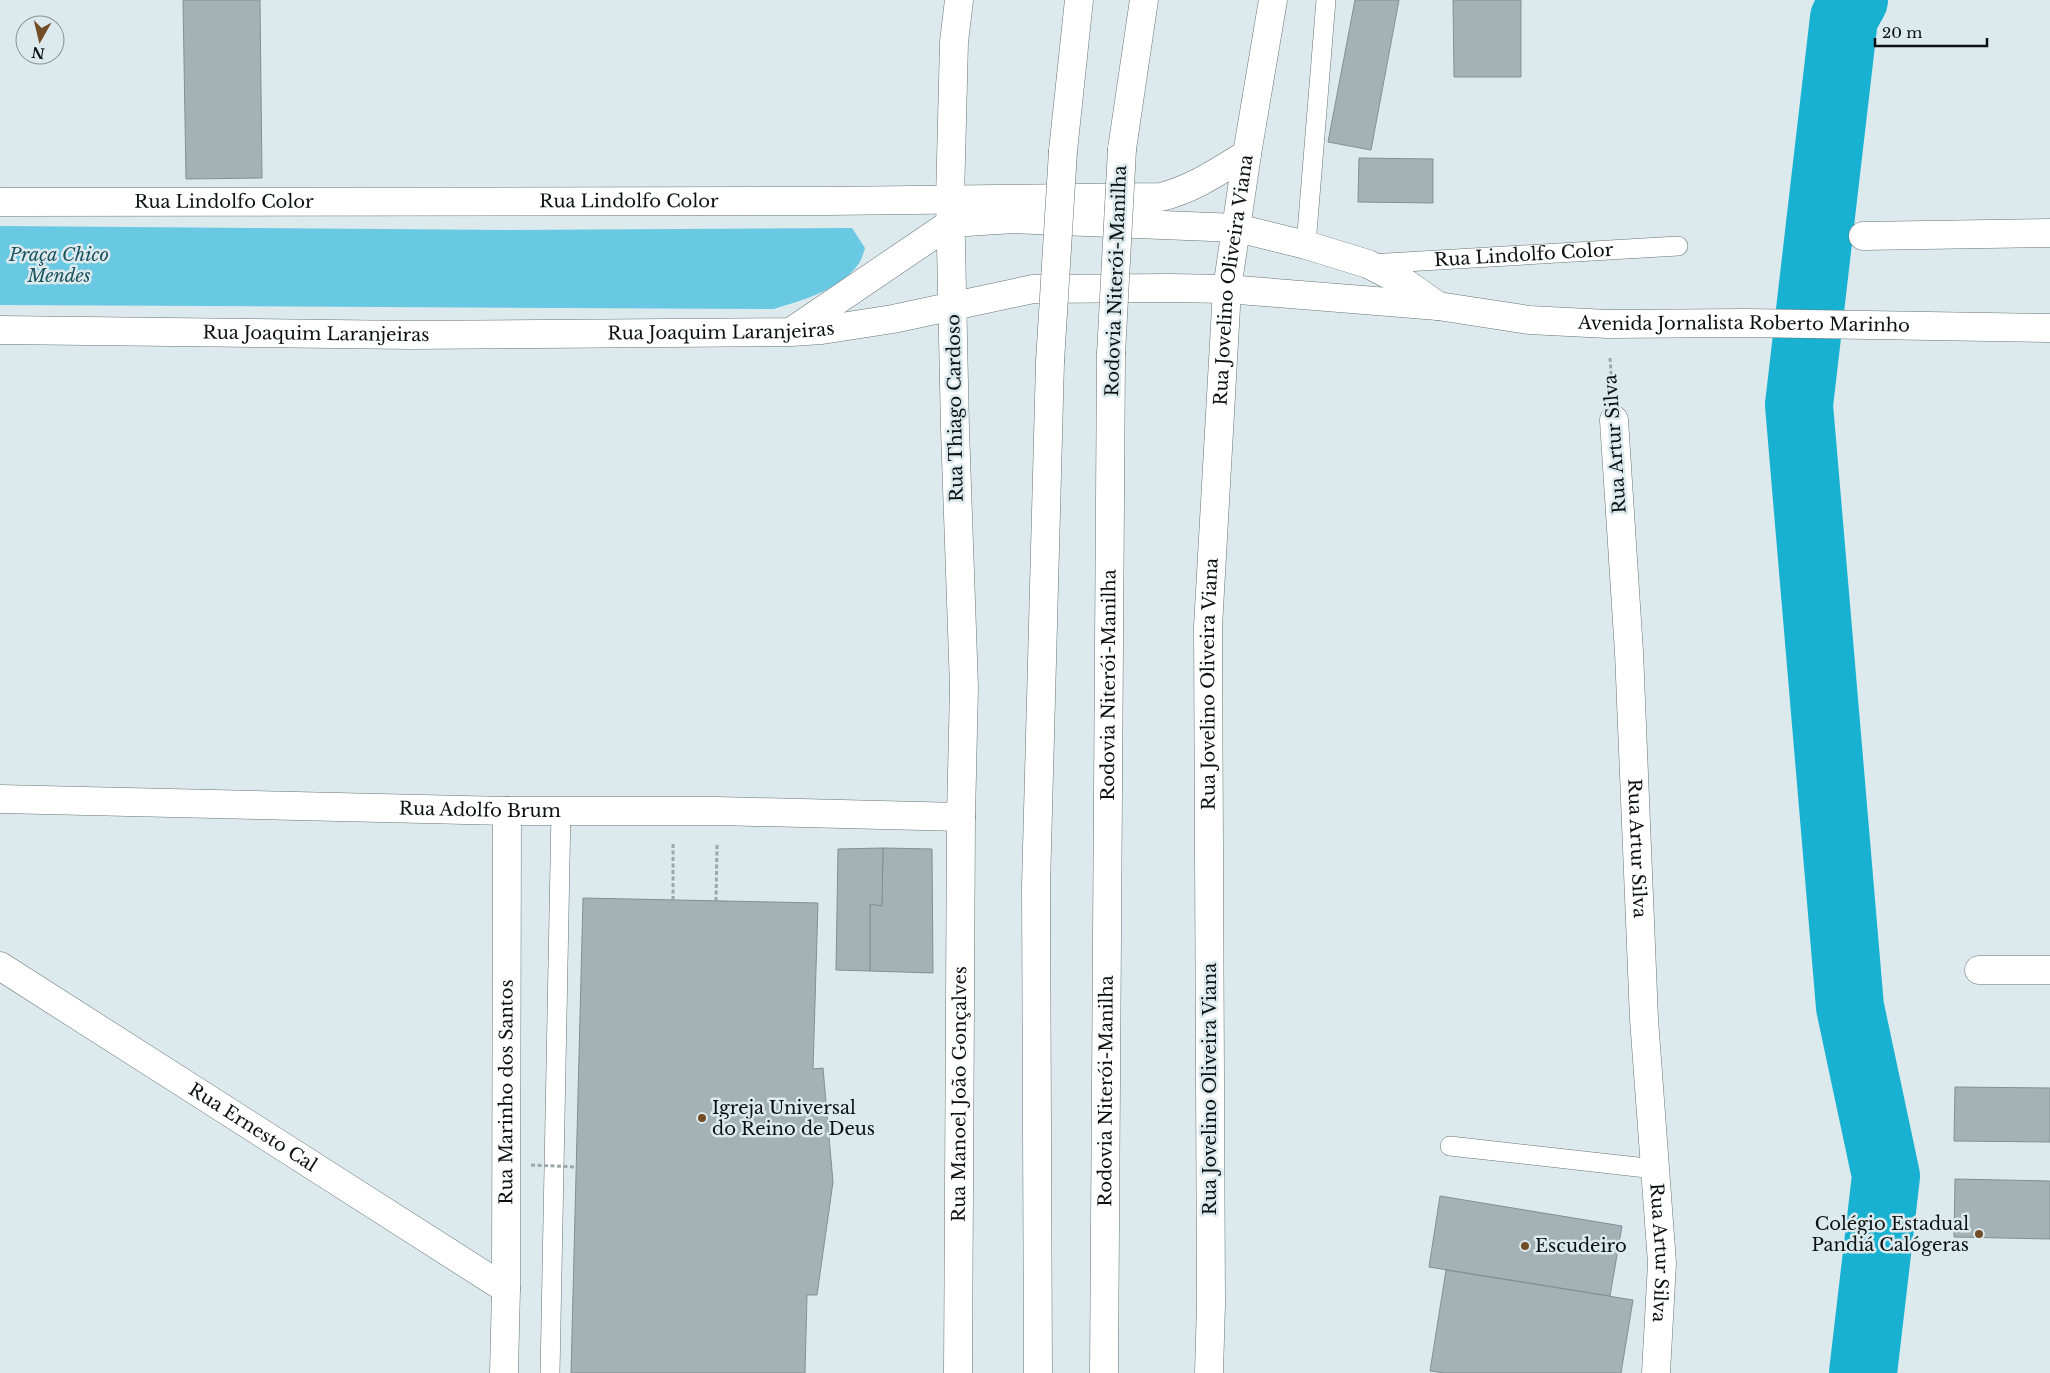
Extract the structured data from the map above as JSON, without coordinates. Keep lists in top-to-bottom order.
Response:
{
  "streets": {
    "main road": [
      "Rua Lindolfo Color",
      "Rodovia Niterói-Manilha",
      "Rua Jovelino Oliveira Viana",
      "Avenida Jornalista Roberto Marinho",
      "Rua Joaquim Laranjeiras",
      "Rua Thiago Cardoso",
      "Rua Artur Silva",
      "Rua Adolfo Brum",
      "Rua Marinho dos Santos",
      "Rua Manoel João Gonçalves",
      "Rua Ernesto Cal"
    ]
  },
  "crossings": [
    ["Rua Lindolfo Color", "Rua Jovelino Oliveira Viana"],
    ["Rua Lindolfo Color", "Avenida Jornalista Roberto Marinho"],
    ["Rua Lindolfo Color", "Rua Joaquim Laranjeiras"],
    ["Rua Lindolfo Color", "Rua Thiago Cardoso"],
    ["Rua Jovelino Oliveira Viana", "Rua Joaquim Laranjeiras"],
    ["Avenida Jornalista Roberto Marinho", "Rua Joaquim Laranjeiras"],
    ["Avenida Jornalista Roberto Marinho", "Rua Artur Silva"],
    ["Rua Joaquim Laranjeiras", "Rua Thiago Cardoso"],
    ["Rua Thiago Cardoso", "Rua Adolfo Brum"],
    ["Rua Thiago Cardoso", "Rua Manoel João Gonçalves"],
    ["Rua Adolfo Brum", "Rua Marinho dos Santos"],
    ["Rua Adolfo Brum", "Rua Manoel João Gonçalves"],
    ["Rua Marinho dos Santos", "Rua Ernesto Cal"]
  ],
  "parks": ["Praça Chico Mendes"],
  "places": ["Igreja Universal do Reino de Deus", "Colégio Estadual Pandiá Calógeras", "Escudeiro"],
  "scale_bar": "20 m",
  "north": "bottom"
}
